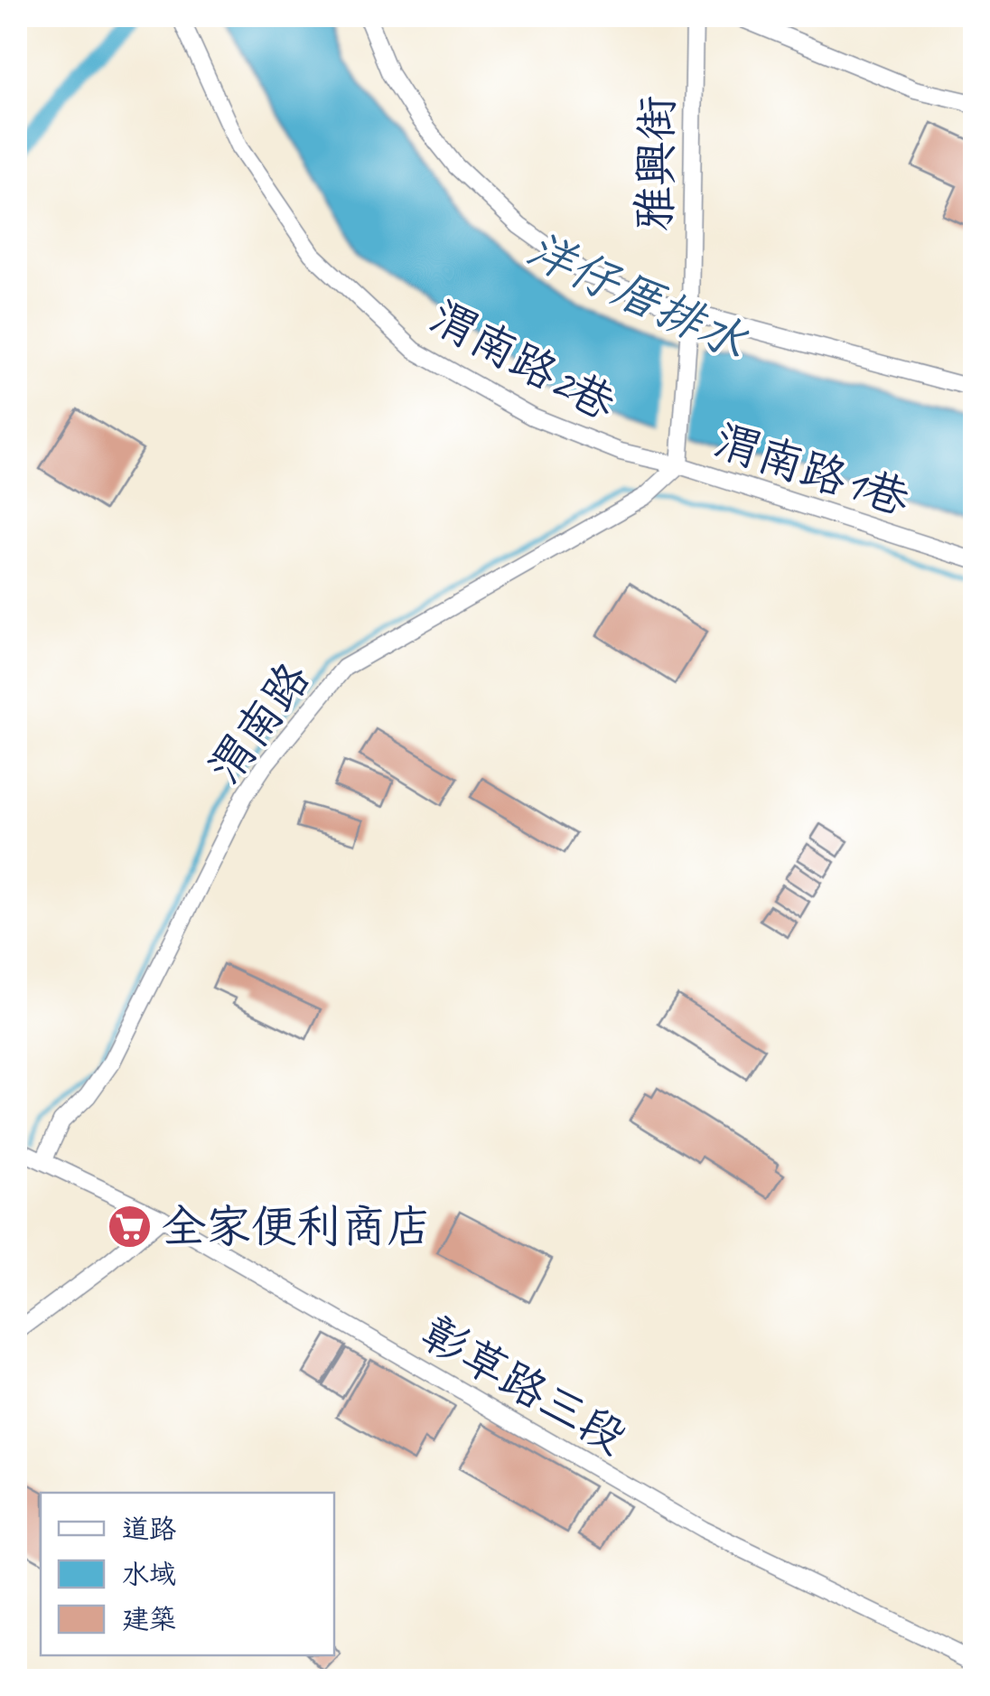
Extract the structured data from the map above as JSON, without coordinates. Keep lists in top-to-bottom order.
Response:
{
  "streets": {
    "street": [
      "雅興街",
      "渭南路2巷",
      "渭南路1巷",
      "渭南路",
      "彰草路三段"
    ]
  },
  "crossings": [
    ["雅興街", "渭南路2巷"],
    ["雅興街", "渭南路1巷"],
    ["雅興街", "渭南路"],
    ["渭南路2巷", "渭南路1巷"],
    ["渭南路2巷", "渭南路"],
    ["渭南路1巷", "渭南路"],
    ["渭南路", "彰草路三段"]
  ],
  "water": ["洋仔厝排水"],
  "places": {
    "supermarket": ["全家便利商店"]
  },
  "legend": ["道路", "水域", "建築"]
}
